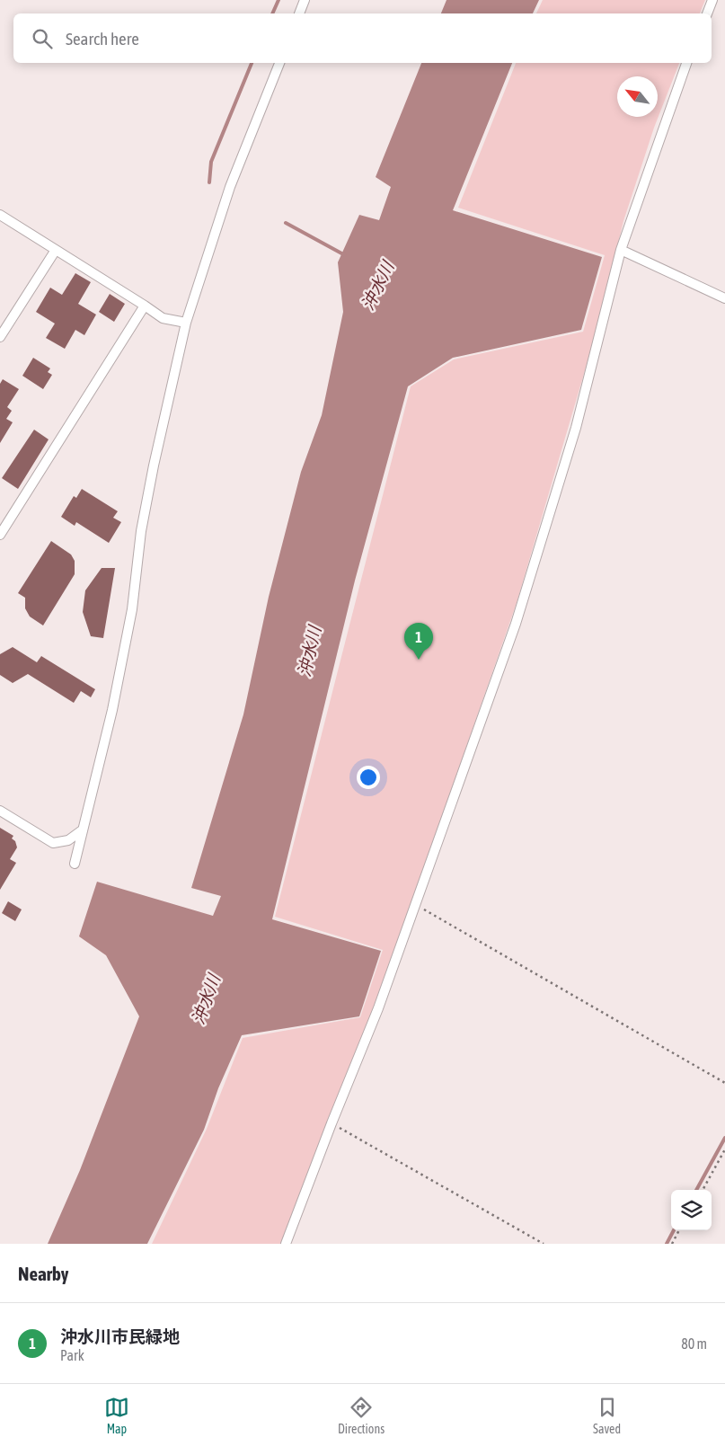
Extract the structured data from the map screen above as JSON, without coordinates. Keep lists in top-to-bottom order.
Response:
{
  "water": ["沖水川"],
  "north": "top left",
  "page": {
    "search": "Search here",
    "pins": "1",
    "heading": "Nearby",
    "list": [
      {
        "mark": "1",
        "name": "沖水川市民緑地",
        "note": "Park",
        "value": "80 m"
      }
    ],
    "nav": ["Map", "Directions", "Saved"]
  }
}
